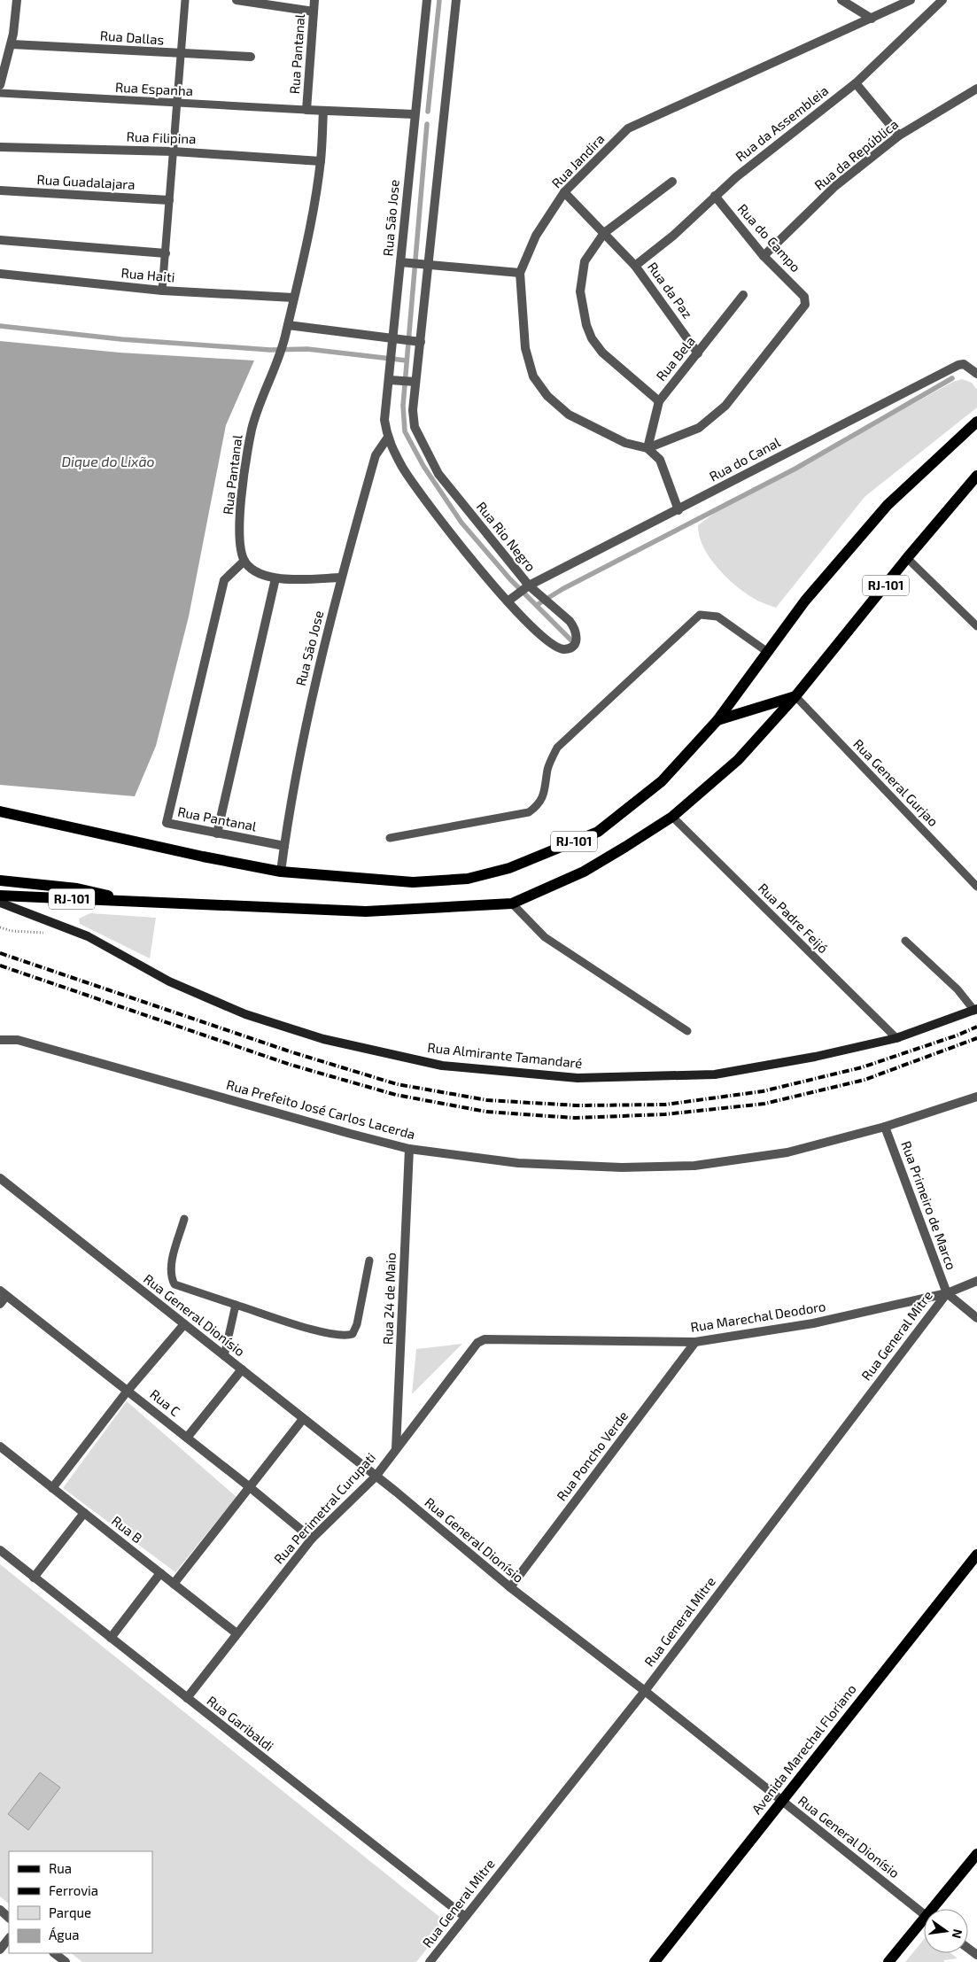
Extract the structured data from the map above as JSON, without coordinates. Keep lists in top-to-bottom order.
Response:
{
  "streets": {
    "main road": ["RJ-101", "Rua Almirante Tamandaré", "Avenida Marechal Floriano"],
    "street": [
      "Rua Dallas",
      "Rua Pantanal",
      "Rua da Assembleia",
      "Rua Filipina",
      "Rua da República",
      "Rua Jandira",
      "Rua Guadalajara",
      "Rua Sāo Jose",
      "Rua do Campo",
      "Rua Haiti",
      "Rua da Paz",
      "Rua Bela",
      "Rua do Canal",
      "Rua Rio Negro",
      "Rua Prefeito José Carlos Lacerda",
      "Rua Primeiro de Marco",
      "Rua 24 de Maio",
      "Rua General Dionísio",
      "Rua Marechal Deodoro",
      "Rua General Mitre",
      "Rua C",
      "Rua Poncho Verde",
      "Rua Perimetral Curupati",
      "Rua B",
      "Rua Garibaldi"
    ],
    "lane": ["Rua Espanha", "Rua General Gurjao", "Rua Padre Feijó"]
  },
  "crossings": [
    ["Rua Pantanal", "Rua Espanha"],
    ["Rua Pantanal", "Rua Filipina"],
    ["Rua Pantanal", "Rua Sāo Jose"],
    ["Rua Pantanal", "Rua Haiti"],
    ["Rua da Assembleia", "Rua do Campo"],
    ["Rua da Assembleia", "Rua da Paz"],
    ["Rua da República", "Rua do Campo"],
    ["Rua Jandira", "Rua do Campo"],
    ["Rua Jandira", "Rua da Paz"],
    ["Rua Jandira", "Rua Bela"],
    ["Rua Sāo Jose", "Rua do Canal"],
    ["Rua Sāo Jose", "Rua Rio Negro"],
    ["Rua Sāo Jose", "RJ-101"],
    ["Rua do Campo", "Rua Bela"],
    ["Rua da Paz", "Rua Bela"],
    ["Rua do Canal", "Rua Rio Negro"],
    ["RJ-101", "Rua General Gurjao"],
    ["RJ-101", "Rua Padre Feijó"],
    ["Rua Padre Feijó", "Rua Almirante Tamandaré"],
    ["Rua Prefeito José Carlos Lacerda", "Rua Primeiro de Marco"],
    ["Rua Prefeito José Carlos Lacerda", "Rua 24 de Maio"],
    ["Rua Primeiro de Marco", "Rua Marechal Deodoro"],
    ["Rua Primeiro de Marco", "Rua General Mitre"],
    ["Rua 24 de Maio", "Rua Perimetral Curupati"],
    ["Rua General Dionísio", "Rua General Mitre"],
    ["Rua General Dionísio", "Rua Poncho Verde"],
    ["Rua General Dionísio", "Rua Perimetral Curupati"],
    ["Rua General Dionísio", "Avenida Marechal Floriano"],
    ["Rua Marechal Deodoro", "Rua General Mitre"],
    ["Rua Marechal Deodoro", "Rua Poncho Verde"],
    ["Rua Marechal Deodoro", "Rua Perimetral Curupati"],
    ["Rua General Mitre", "Rua Garibaldi"],
    ["Rua C", "Rua Perimetral Curupati"],
    ["Rua Perimetral Curupati", "Rua B"],
    ["Rua Perimetral Curupati", "Rua Garibaldi"]
  ],
  "water": ["Dique do Lixão"],
  "legend": [
    "Rua",
    "Ferrovia",
    "Parque",
    "Água"
  ],
  "north": "right"
}
